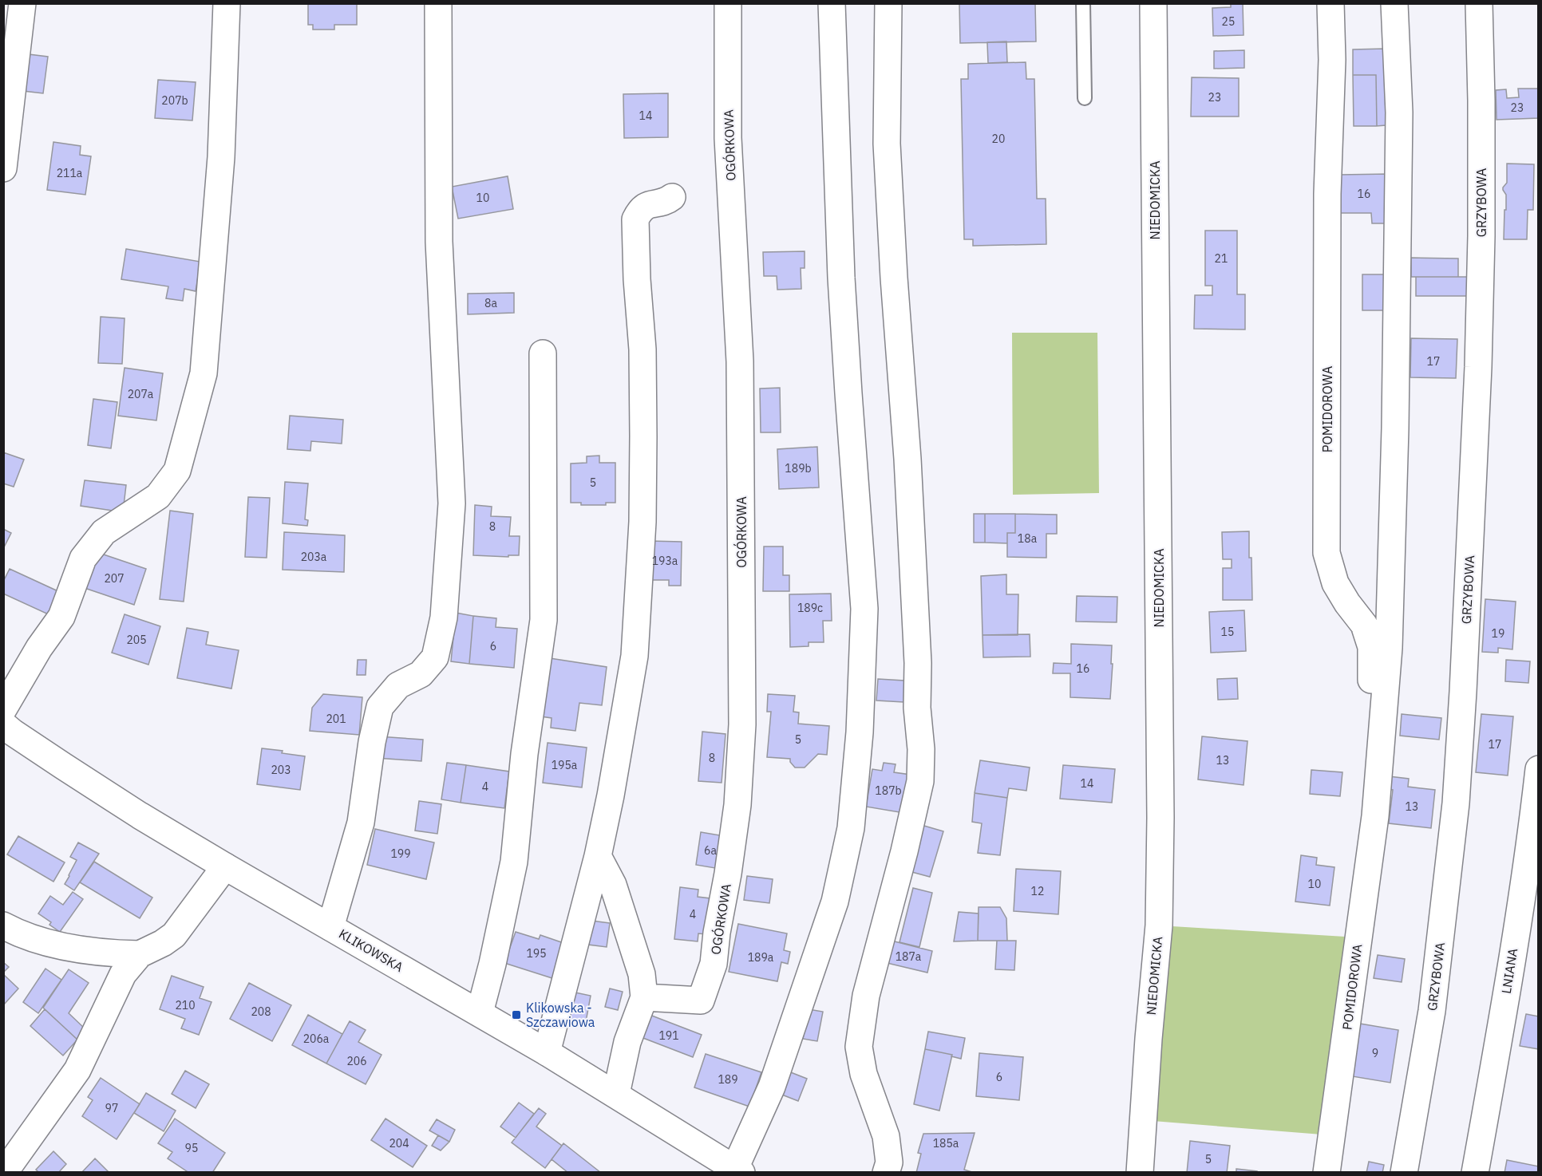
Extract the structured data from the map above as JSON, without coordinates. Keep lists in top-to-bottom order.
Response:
{
  "streets": {
    "street": [
      "OGÓRKOWA",
      "NIEDOMICKA",
      "GRZYBOWA",
      "POMIDOROWA",
      "KLIKOWSKA",
      "LNIANA"
    ]
  },
  "places": {
    "transit": ["Klikowska - Szczawiowa"]
  },
  "house_numbers": [
    "25",
    "23",
    "207b",
    "23",
    "14",
    "20",
    "211a",
    "16",
    "10",
    "21",
    "8a",
    "17",
    "207a",
    "189b",
    "5",
    "8",
    "18a",
    "203a",
    "193a",
    "207",
    "189c",
    "15",
    "19",
    "205",
    "6",
    "16",
    "201",
    "5",
    "17",
    "8",
    "13",
    "195a",
    "203",
    "14",
    "4",
    "187b",
    "13",
    "6a",
    "199",
    "10",
    "12",
    "4",
    "195",
    "187a",
    "189a",
    "210",
    "208",
    "191",
    "206a",
    "9",
    "206",
    "6",
    "189",
    "97",
    "204",
    "185a",
    "95",
    "5"
  ]
}
